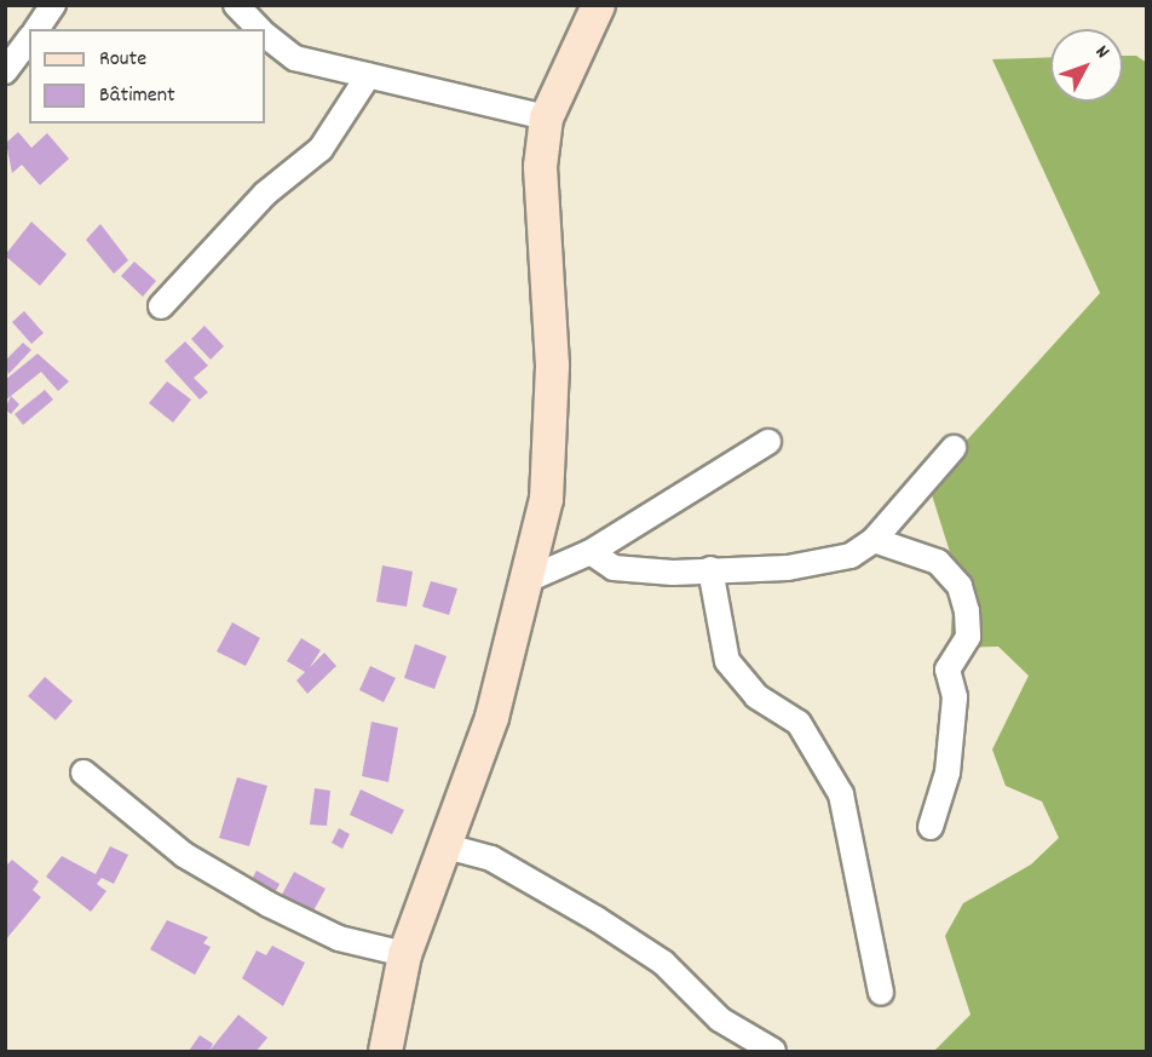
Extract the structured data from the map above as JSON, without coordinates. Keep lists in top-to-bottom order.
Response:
{
  "legend": ["Route", "Bâtiment"],
  "north": "top right"
}
